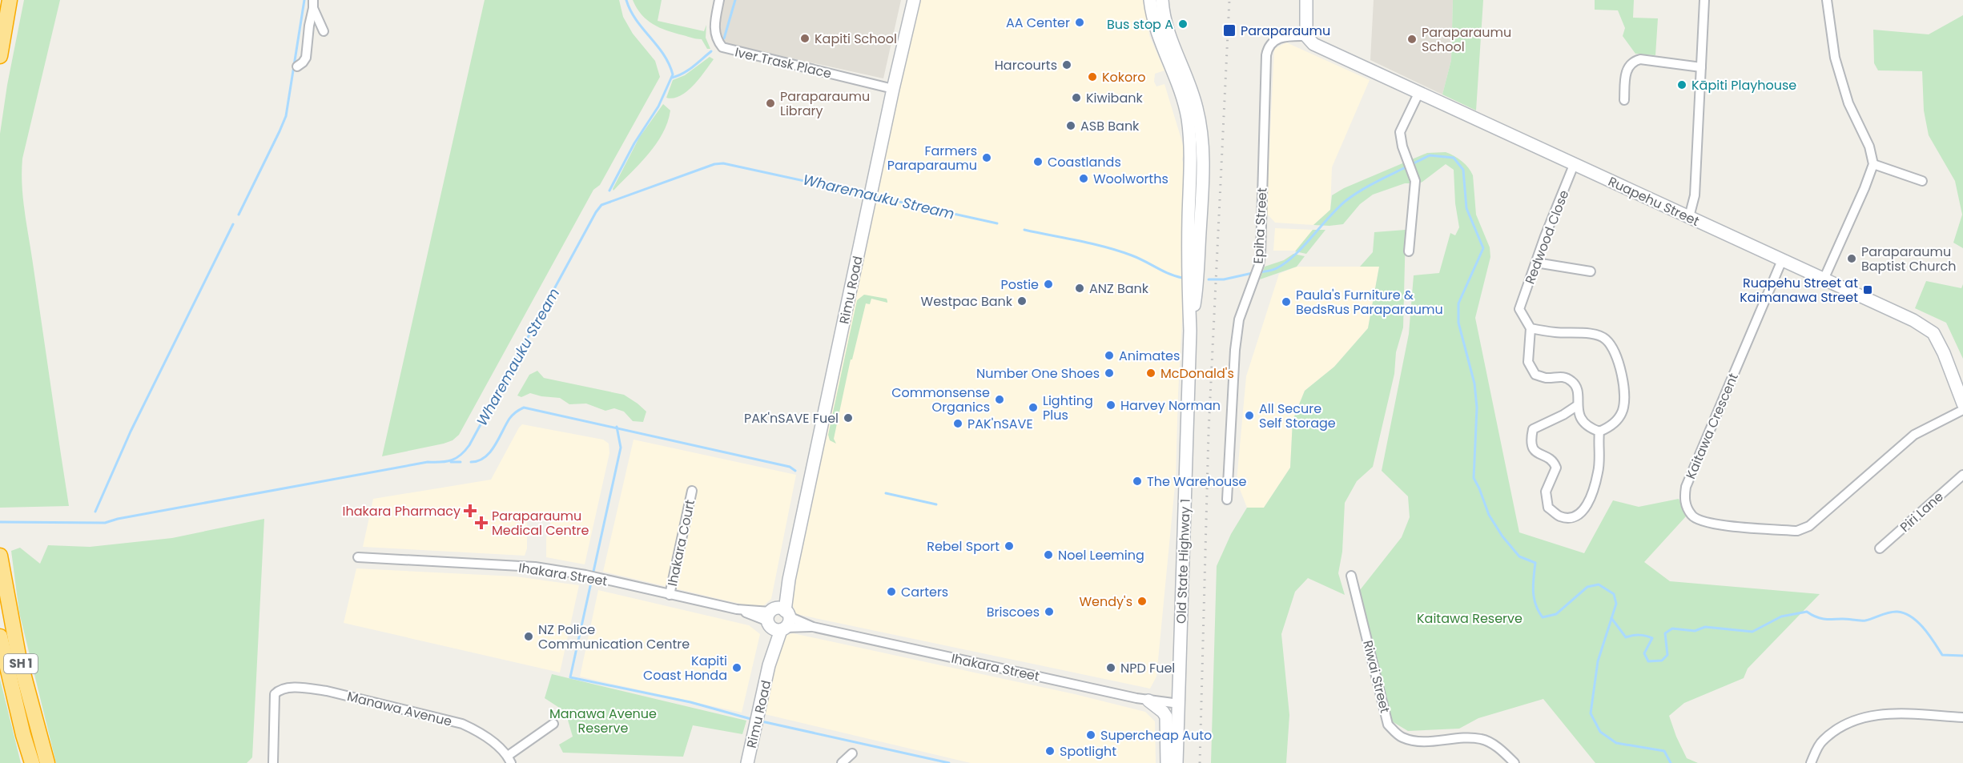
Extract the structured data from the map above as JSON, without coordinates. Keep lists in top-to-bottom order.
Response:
{
  "streets": {
    "highway": ["SH 1"],
    "main road": ["Ruapehu Street", "Rimu Road", "Old State Highway 1"],
    "street": [
      "Iver Trask Place",
      "Epiha Street",
      "Redwood Close",
      "Kaitawa Crescent",
      "Piri Lane",
      "Ihakara Court",
      "Ihakara Street",
      "Riwai Street",
      "Manawa Avenue"
    ]
  },
  "crossings": [
    ["Iver Trask Place", "Rimu Road"],
    ["Ruapehu Street", "Epiha Street"],
    ["Ruapehu Street", "Redwood Close"],
    ["Ruapehu Street", "Kaitawa Crescent"],
    ["Rimu Road", "Ihakara Street"],
    ["Ihakara Court", "Ihakara Street"],
    ["Old State Highway 1", "Ihakara Street"]
  ],
  "water": ["Wharemauku Stream"],
  "parks": ["Kaitawa Reserve", "Manawa Avenue Reserve"],
  "places": {
    "other": [
      "AA Center",
      "Bus stop A",
      "Kapiti School",
      "Paraparaumu School",
      "Harcourts",
      "Kokoro",
      "Kāpiti Playhouse",
      "Kiwibank",
      "Paraparaumu Library",
      "ASB Bank",
      "Farmers Paraparaumu",
      "Coastlands",
      "Woolworths",
      "Paraparaumu Baptist Church",
      "Postie",
      "ANZ Bank",
      "Westpac Bank",
      "Paula's Furniture & BedsRus Paraparaumu",
      "Animates",
      "Number One Shoes",
      "McDonald's",
      "Commonsense Organics",
      "Harvey Norman",
      "Lighting Plus",
      "All Secure Self Storage",
      "PAK'nSAVE Fuel",
      "PAK'nSAVE",
      "The Warehouse",
      "Rebel Sport",
      "Noel Leeming",
      "Carters",
      "Wendy's",
      "Briscoes",
      "NZ Police Communication Centre",
      "Kapiti Coast Honda",
      "NPD Fuel",
      "Supercheap Auto",
      "Spotlight"
    ],
    "transit": ["Paraparaumu", "Ruapehu Street at Kaimanawa Street"],
    "health": ["Ihakara Pharmacy", "Paraparaumu Medical Centre"]
  }
}
